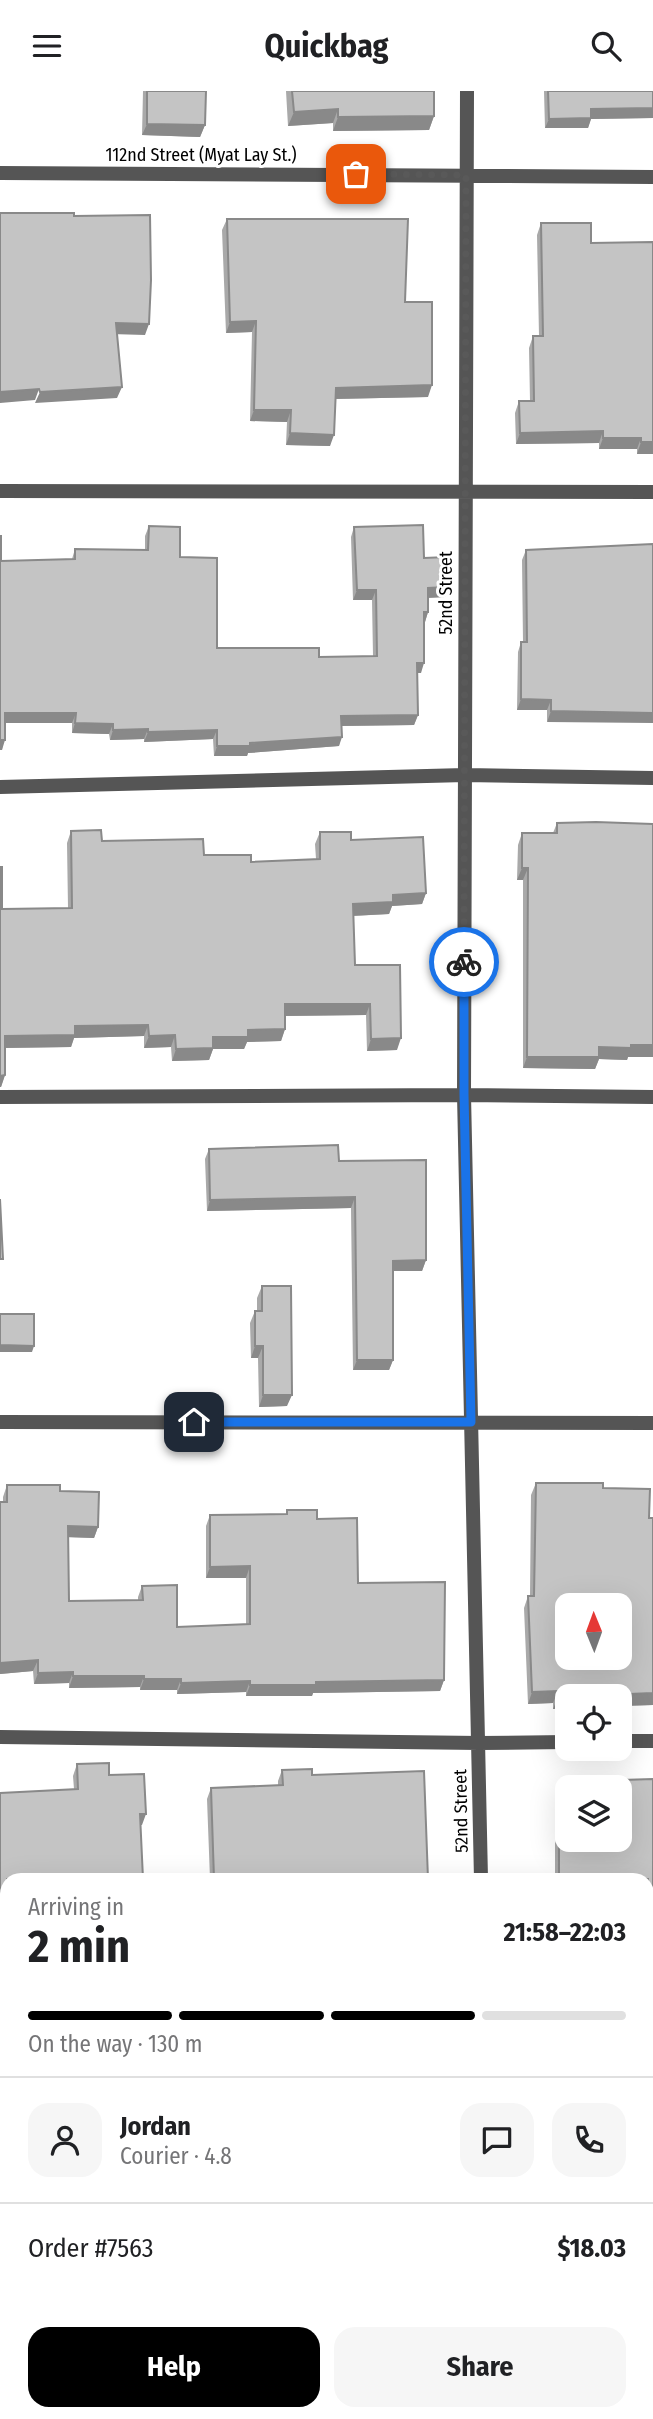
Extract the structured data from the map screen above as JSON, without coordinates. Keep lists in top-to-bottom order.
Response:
{
  "streets": {
    "street": ["112nd Street (Myat Lay St.)", "52nd Street"]
  },
  "crossings": [
    ["112nd Street (Myat Lay St.)", "52nd Street"]
  ],
  "north": "top",
  "page": {
    "header": "Quickbag",
    "heading": ["2 min", "Arriving in", "21:58–22:03"],
    "panel": [
      "Jordan",
      "Courier · 4.8",
      "Order #7563",
      "$18.03"
    ],
    "bar": "On the way · 130 m",
    "buttons": ["Help", "Share"]
  }
}
